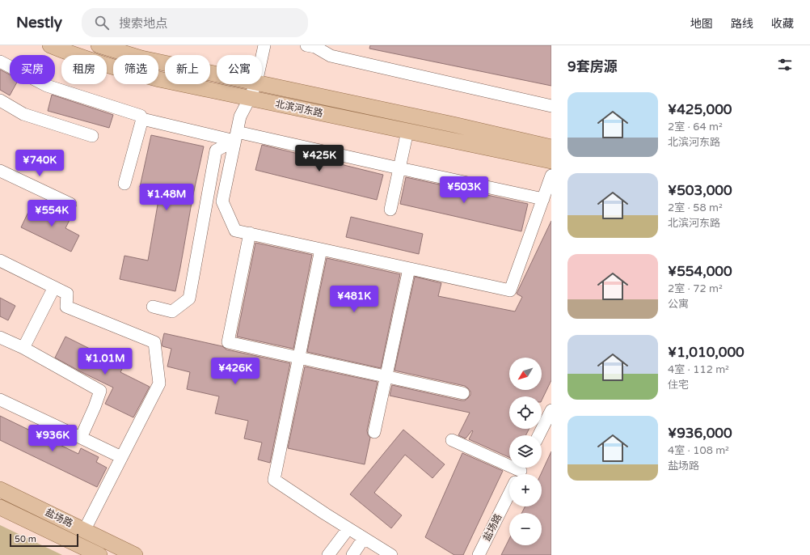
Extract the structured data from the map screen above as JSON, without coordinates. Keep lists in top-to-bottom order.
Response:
{
  "streets": {
    "main road": ["北滨河东路", "盐场路"]
  },
  "scale_bar": "50 m",
  "north": "bottom left",
  "page": {
    "header": "Nestly",
    "search": "搜索地点",
    "nav": ["地图", "路线", "收藏"],
    "heading": "9套房源",
    "chip": [
      "买房",
      "租房",
      "筛选",
      "新上",
      "公寓"
    ],
    "list": [
      {
        "name": "¥425,000",
        "note": "2室 · 64 m² · 北滨河东路"
      },
      {
        "name": "¥503,000",
        "note": "2室 · 58 m² · 北滨河东路"
      },
      {
        "name": "¥554,000",
        "note": "2室 · 72 m² · 公寓"
      },
      {
        "name": "¥1,010,000",
        "note": "4室 · 112 m² · 住宅"
      },
      {
        "name": "¥936,000",
        "note": "4室 · 108 m² · 盐场路"
      }
    ],
    "price": [
      "¥425K",
      "¥740K",
      "¥503K",
      "¥1.48M",
      "¥554K",
      "¥481K",
      "¥1.01M",
      "¥426K",
      "¥936K"
    ],
    "map_buttons": ["+", "−"],
    "scale": "50 m"
  }
}
